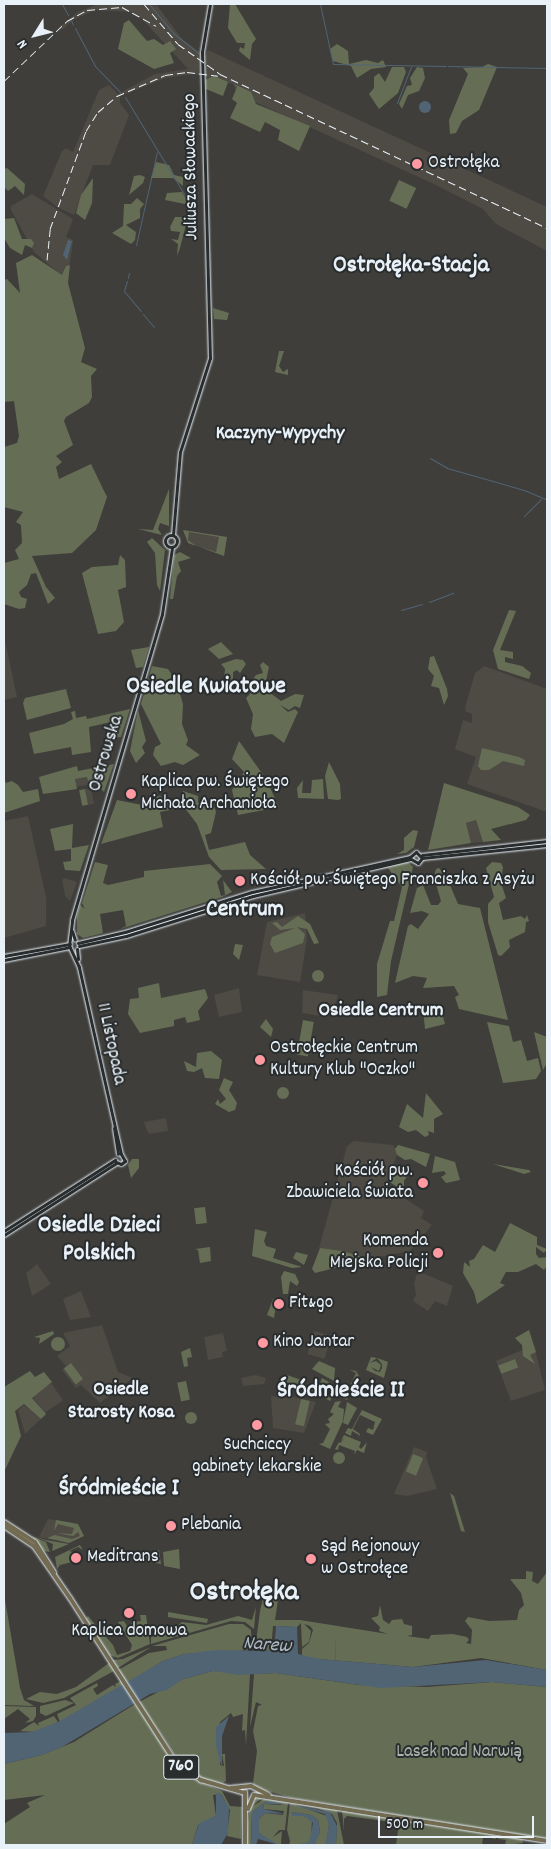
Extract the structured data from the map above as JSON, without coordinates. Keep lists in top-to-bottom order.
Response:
{
  "streets": {
    "main road": [
      "Juliusza Słowackiego",
      "Ostrowska",
      "11 Listopada",
      "760"
    ]
  },
  "crossings": [
    ["Ostrowska", "11 Listopada"]
  ],
  "districts": [
    "Ostrołęka-Stacja",
    "Kaczyny-Wypychy",
    "Osiedle Kwiatowe",
    "Centrum",
    "Osiedle Centrum",
    "Osiedle Dzieci Polskich",
    "Osiedle Starosty Kosa",
    "Śródmieście II",
    "Śródmieście I",
    "Ostrołęka"
  ],
  "water": ["Narew"],
  "parks": ["Lasek nad Narwią"],
  "places": [
    "Ostrołęka",
    "Kaplica pw. Świętego Michała Archanioła",
    "Kościół pw. Świętego Franciszka z Asyżu",
    "Ostrołęckie Centrum Kultury Klub \"Oczko\"",
    "Kościół pw. Zbawiciela Świata",
    "Komenda Miejska Policji",
    "Fit&go",
    "Kino Jantar",
    "Suchciccy gabinety lekarskie",
    "Plebania",
    "Meditrans",
    "Sąd Rejonowy w Ostrołęce",
    "Kaplica domowa"
  ],
  "scale_bar": "500 m",
  "north": "bottom left"
}
